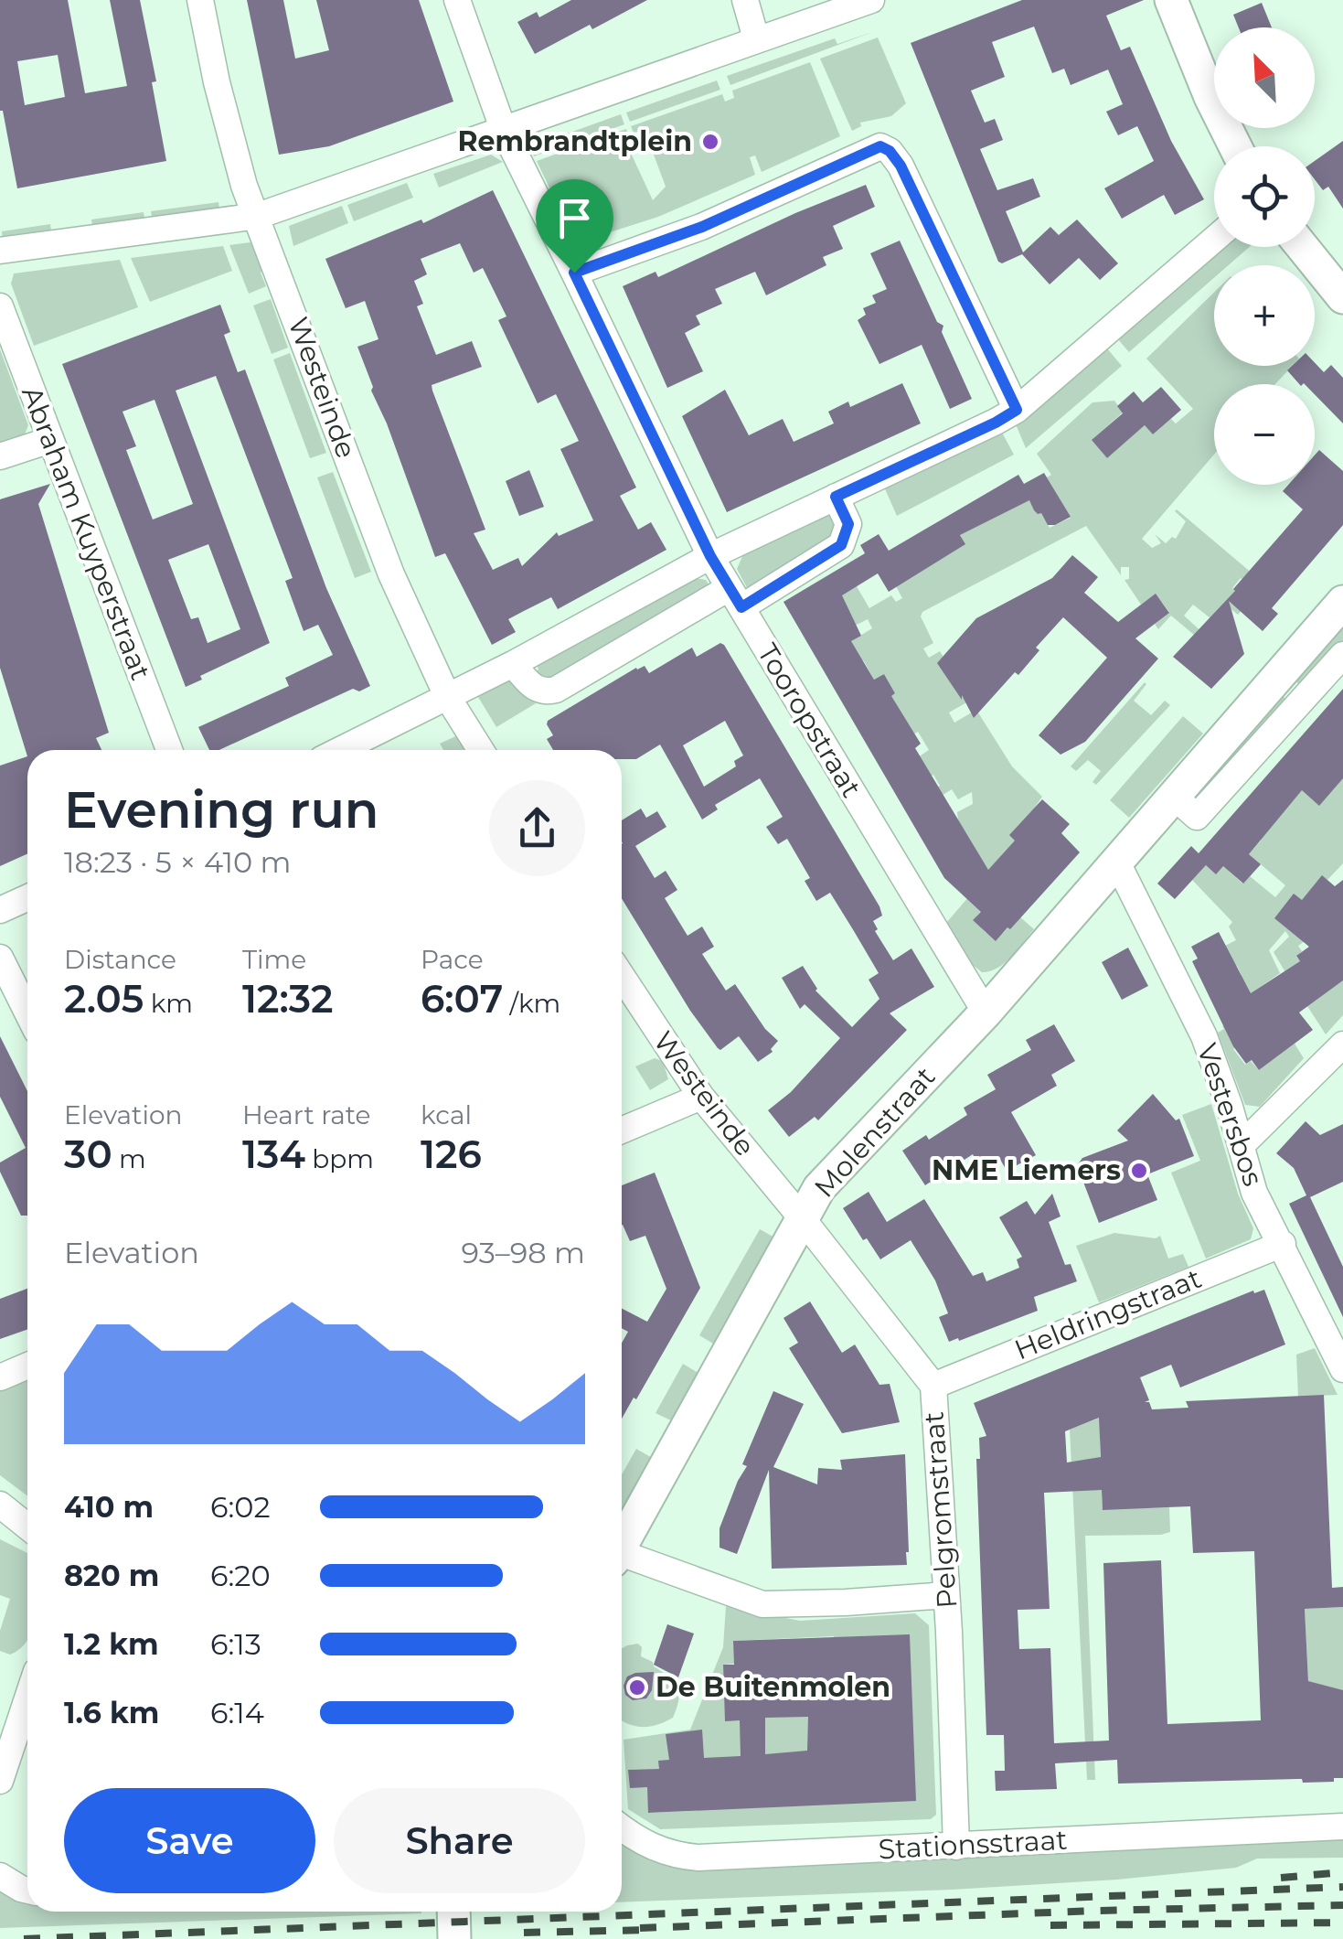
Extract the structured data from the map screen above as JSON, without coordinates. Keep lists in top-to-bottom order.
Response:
{
  "streets": {
    "street": [
      "Westeinde",
      "Abraham Kuyperstraat",
      "Tooropstraat",
      "Vestersbos",
      "Molenstraat",
      "Heldringstraat",
      "Pelgromstraat",
      "Stationsstraat"
    ]
  },
  "crossings": [
    ["Westeinde", "Molenstraat"],
    ["Westeinde", "Pelgromstraat"],
    ["Tooropstraat", "Molenstraat"],
    ["Vestersbos", "Molenstraat"],
    ["Vestersbos", "Heldringstraat"],
    ["Molenstraat", "Pelgromstraat"],
    ["Heldringstraat", "Pelgromstraat"],
    ["Pelgromstraat", "Stationsstraat"]
  ],
  "places": ["Rembrandtplein", "NME Liemers", "De Buitenmolen"],
  "north": "top left",
  "page": {
    "map_buttons": ["+", "−"],
    "heading": ["Evening run", "18:23 · 5 × 410 m"],
    "stats": [
      ["Distance", "2.05 km"],
      ["Time", "12:32"],
      ["Pace", "6:07 /km"],
      ["Elevation", "30 m"],
      ["Heart rate", "134 bpm"],
      ["kcal", "126"]
    ],
    "chart": ["Elevation", "93–98 m"],
    "list": [
      {
        "name": "410 m",
        "note": "6:02"
      },
      {
        "name": "820 m",
        "note": "6:20"
      },
      {
        "name": "1.2 km",
        "note": "6:13"
      },
      {
        "name": "1.6 km",
        "note": "6:14"
      }
    ],
    "buttons": ["Save", "Share"]
  }
}
